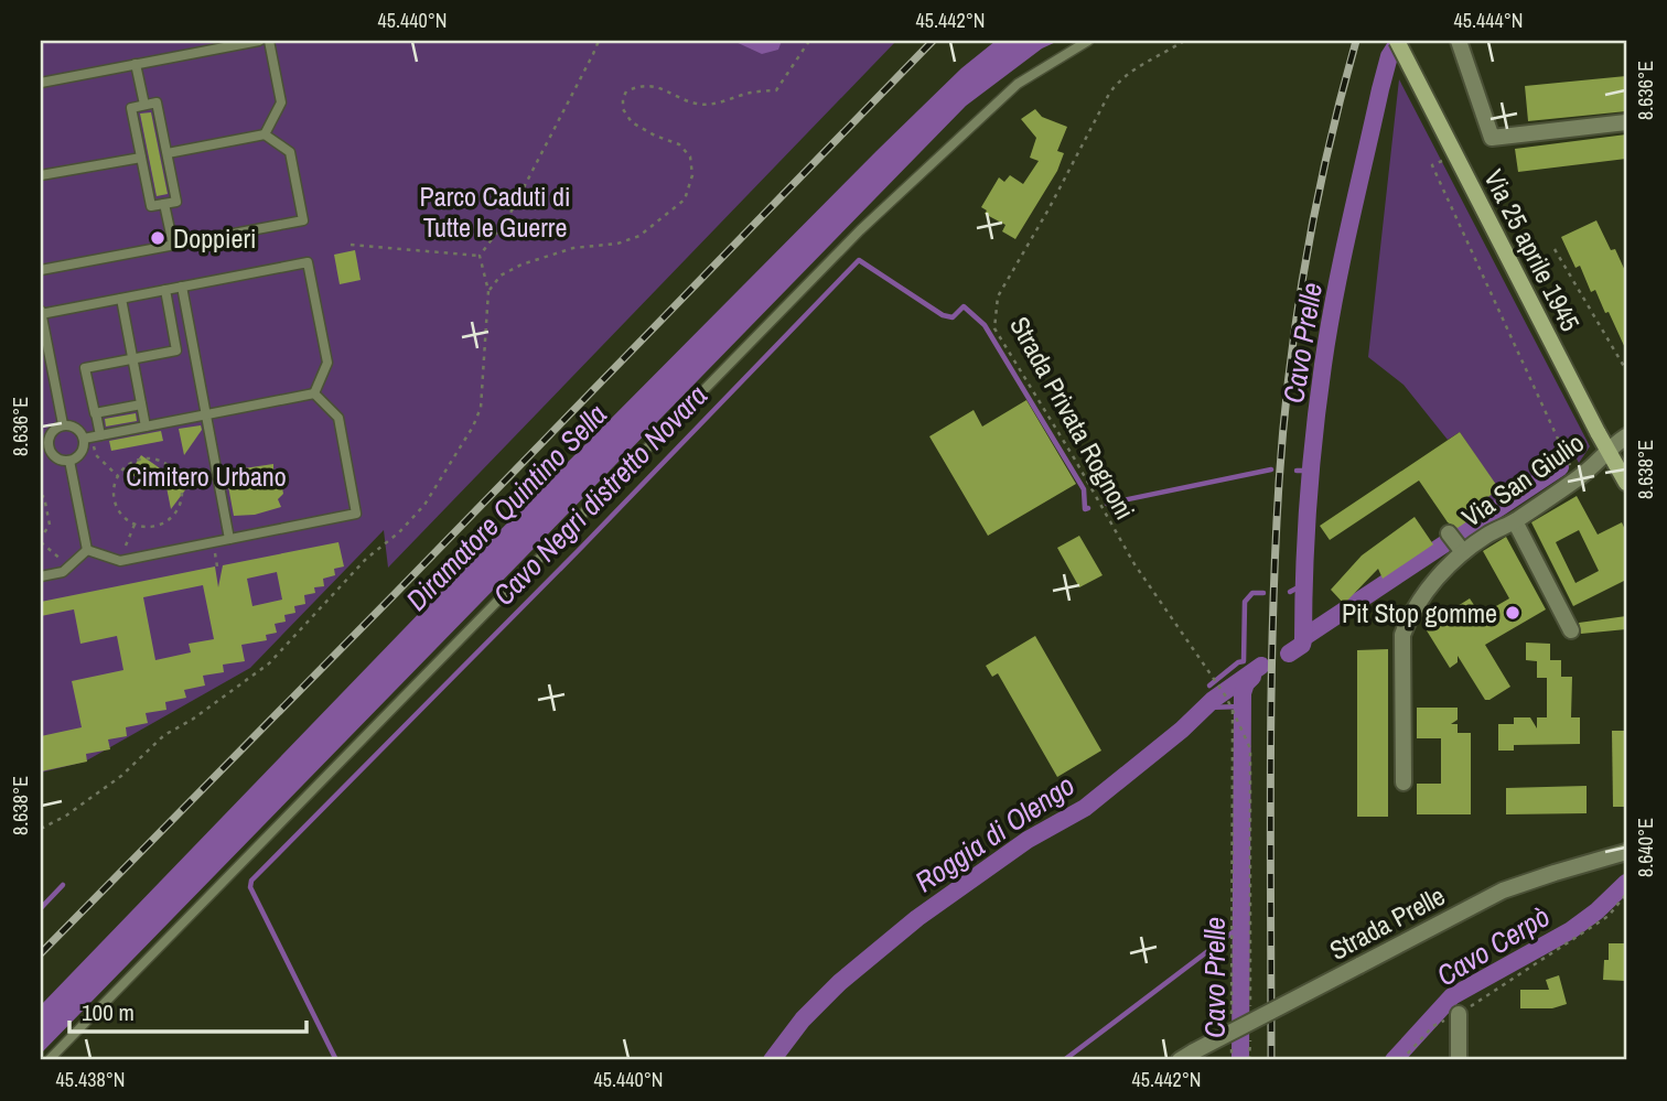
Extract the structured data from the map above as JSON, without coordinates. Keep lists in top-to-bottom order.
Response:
{
  "streets": {
    "street": ["Via 25 aprile 1945", "Via San Giulio", "Strada Prelle"],
    "path": ["Strada Privata Rognoni"]
  },
  "crossings": [
    ["Via 25 aprile 1945", "Via San Giulio"]
  ],
  "water": [
    "Cavo Prelle",
    "Cavo Negri distretto Novara",
    "Diramatore Quintino Sella",
    "Roggia di Olengo",
    "Cavo Cerpò"
  ],
  "parks": ["Parco Caduti di Tutte le Guerre", "Cimitero Urbano"],
  "places": ["Doppieri", "Pit Stop gomme"],
  "scale_bar": "100 m",
  "coordinates": [
    "45.440°N",
    "45.442°N",
    "45.444°N",
    "8.636°E",
    "8.638°E",
    "8.640°E",
    "45.438°N"
  ]
}
